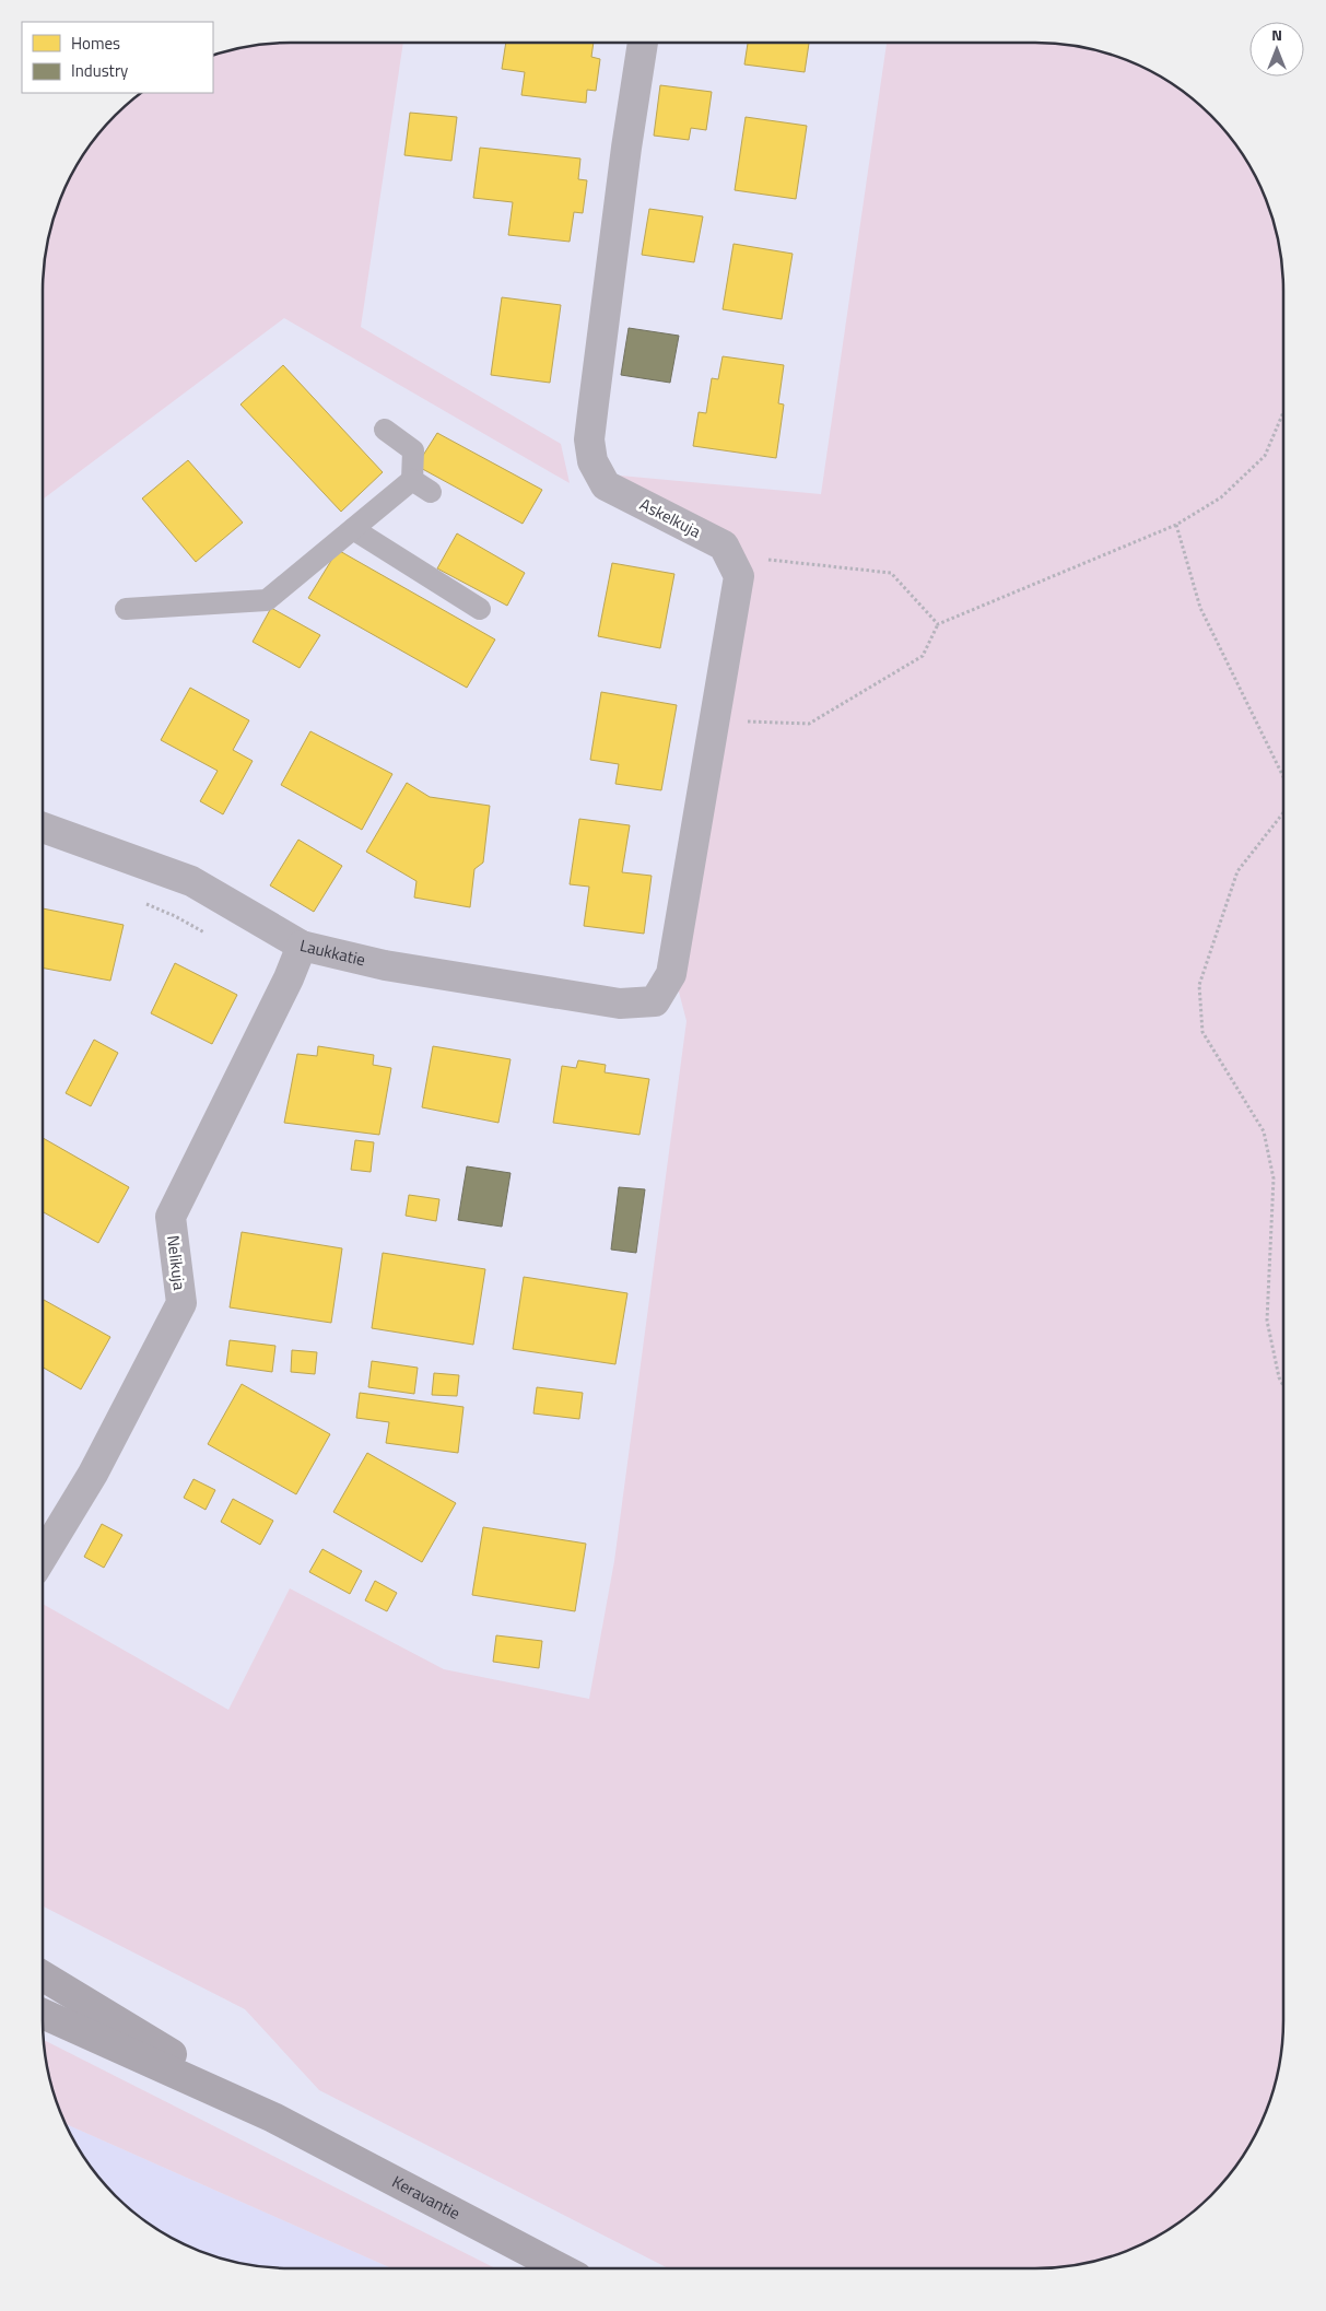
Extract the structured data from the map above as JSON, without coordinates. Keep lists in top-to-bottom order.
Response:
{
  "streets": {
    "main road": ["Keravantie"],
    "street": ["Askelkuja", "Laukkatie", "Nelikuja"]
  },
  "crossings": [
    ["Askelkuja", "Laukkatie"],
    ["Laukkatie", "Nelikuja"]
  ],
  "legend": ["Homes", "Industry"],
  "north": "top"
}
